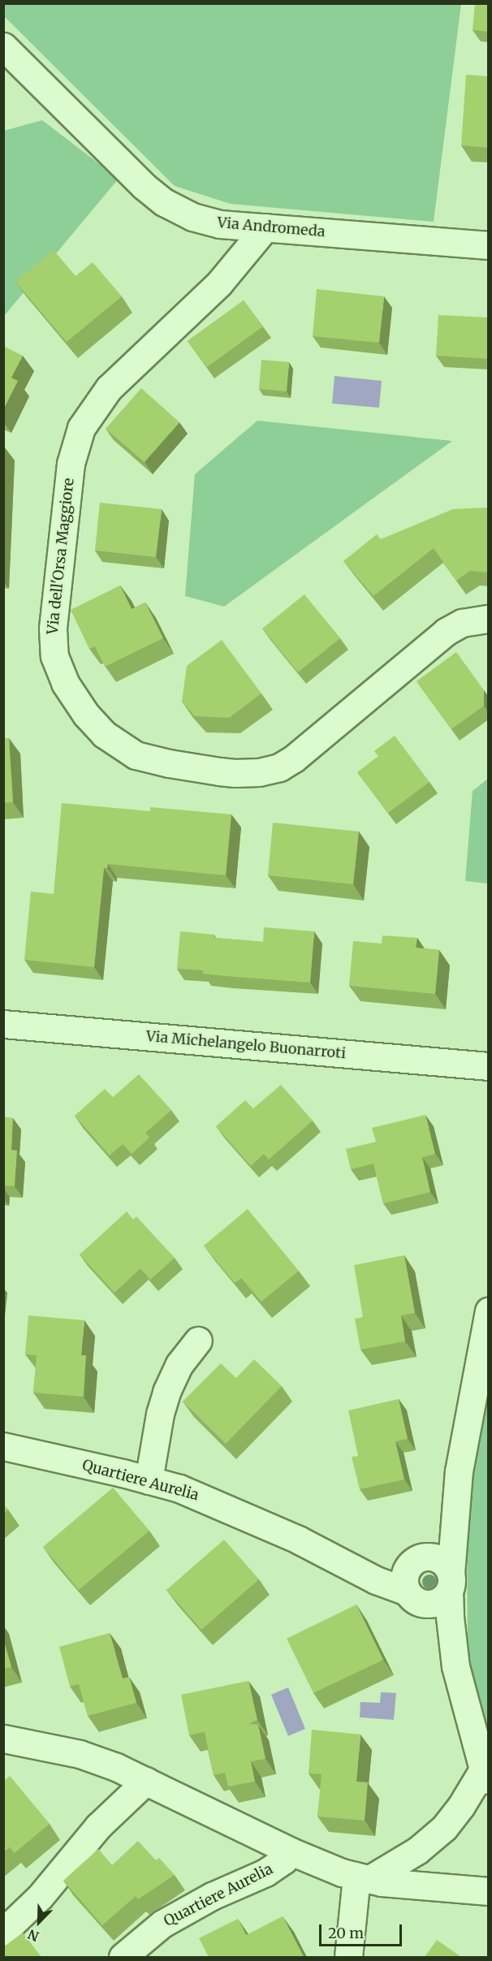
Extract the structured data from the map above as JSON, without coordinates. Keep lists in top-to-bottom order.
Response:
{
  "streets": {
    "street": [
      "Via Andromeda",
      "Via dell'Orsa Maggiore",
      "Via Michelangelo Buonarroti",
      "Quartiere Aurelia"
    ]
  },
  "crossings": [
    ["Via Andromeda", "Via dell'Orsa Maggiore"]
  ],
  "scale_bar": "20 m",
  "north": "bottom left"
}
